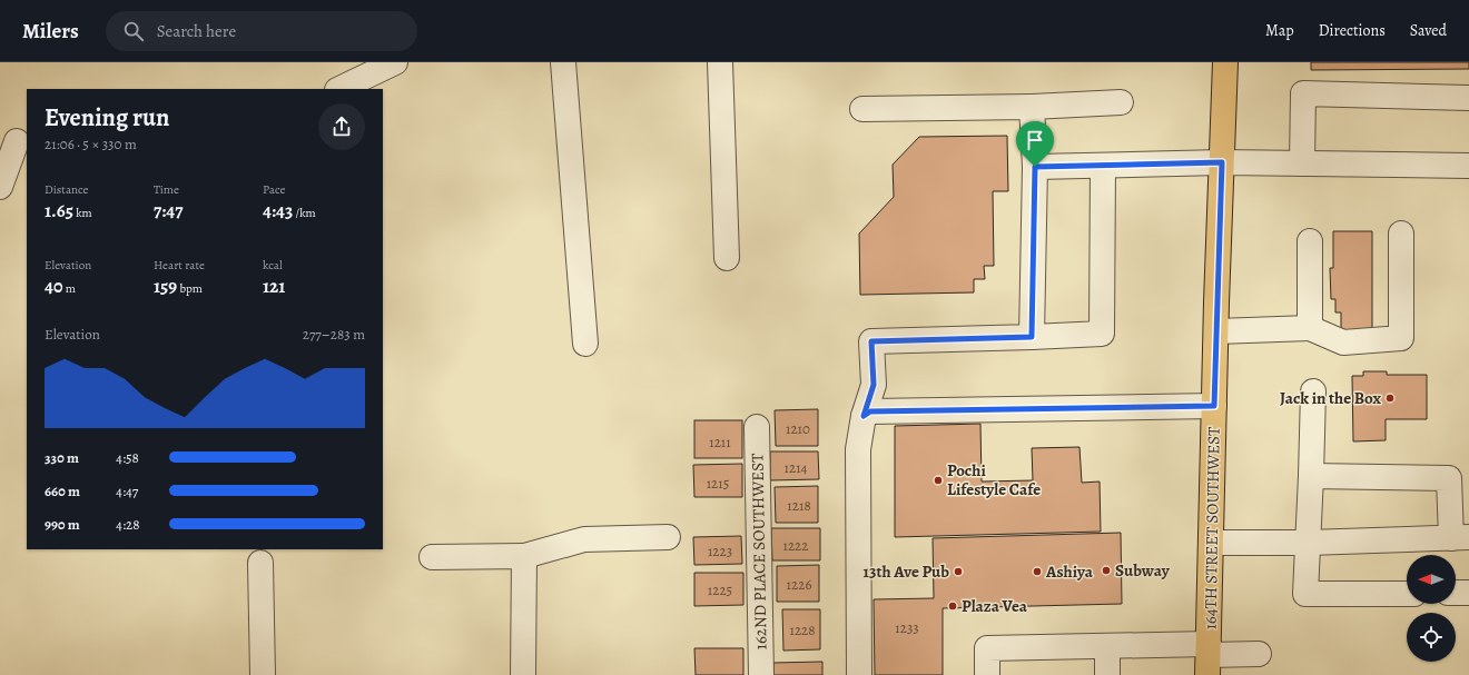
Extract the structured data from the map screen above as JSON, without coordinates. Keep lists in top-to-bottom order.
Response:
{
  "streets": {
    "main road": ["164TH STREET SOUTHWEST"],
    "street": ["162ND PLACE SOUTHWEST"]
  },
  "places": [
    "Jack in the Box",
    "Pochi Lifestyle Cafe",
    "Subway",
    "13th Ave Pub",
    "Ashiya",
    "Plaza Vea"
  ],
  "house_numbers": [
    "1210",
    "1211",
    "1214",
    "1215",
    "1218",
    "1222",
    "1223",
    "1226",
    "1225",
    "1233",
    "1228"
  ],
  "north": "left",
  "page": {
    "header": "Milers",
    "search": "Search here",
    "nav": ["Map", "Directions", "Saved"],
    "heading": ["Evening run", "21:06 · 5 × 330 m"],
    "stats": [
      ["Distance", "1.65 km"],
      ["Time", "7:47"],
      ["Pace", "4:43 /km"],
      ["Elevation", "40 m"],
      ["Heart rate", "159 bpm"],
      ["kcal", "121"]
    ],
    "chart": ["Elevation", "277–283 m"],
    "list": [
      {
        "name": "330 m",
        "note": "4:58"
      },
      {
        "name": "660 m",
        "note": "4:47"
      },
      {
        "name": "990 m",
        "note": "4:28"
      }
    ]
  }
}
